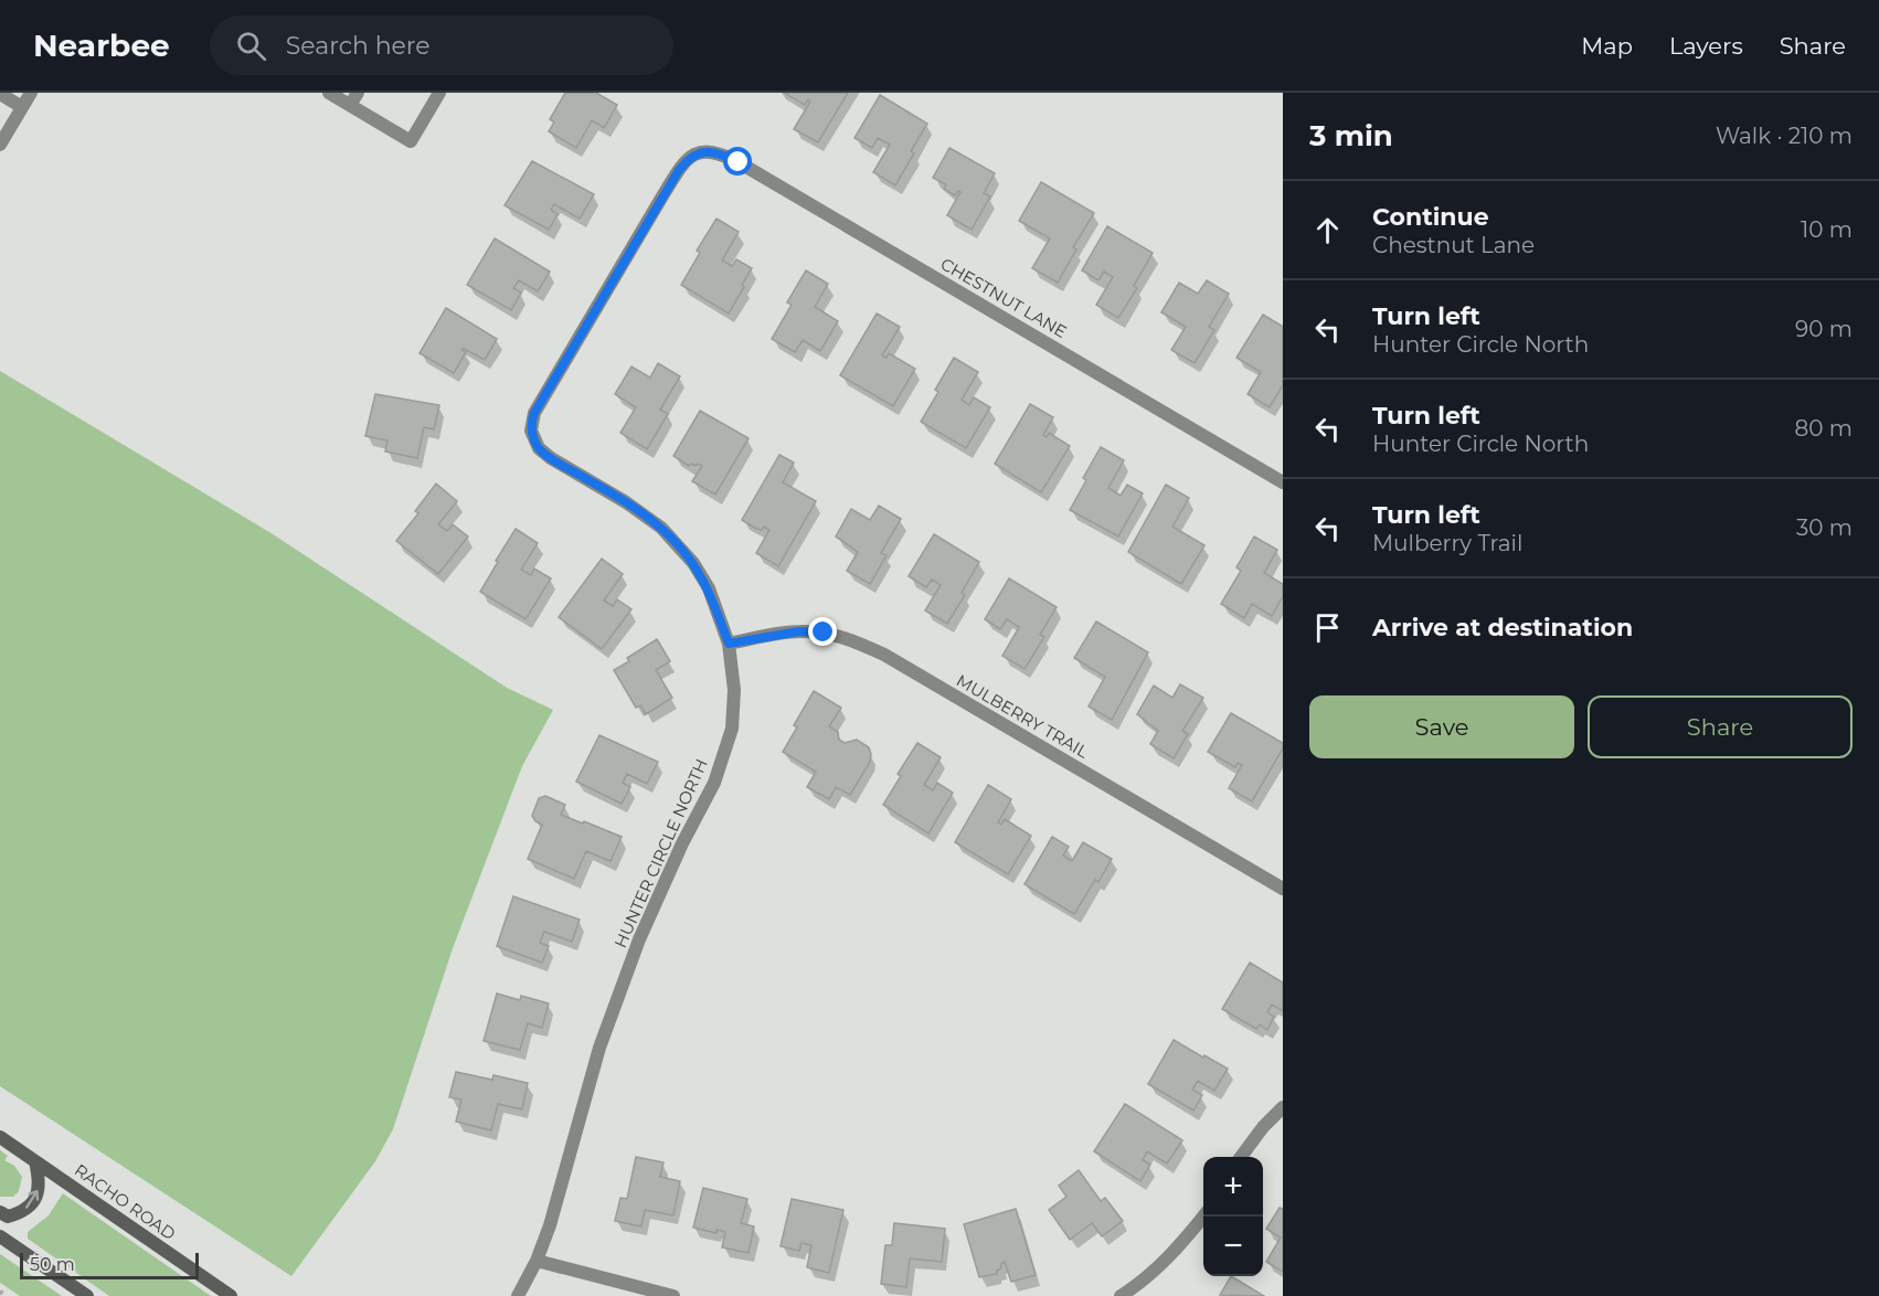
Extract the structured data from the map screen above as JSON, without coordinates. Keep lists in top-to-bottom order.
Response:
{
  "streets": {
    "street": [
      "CHESTNUT LANE",
      "MULBERRY TRAIL",
      "HUNTER CIRCLE NORTH",
      "RACHO ROAD"
    ]
  },
  "crossings": [
    ["CHESTNUT LANE", "HUNTER CIRCLE NORTH"],
    ["MULBERRY TRAIL", "HUNTER CIRCLE NORTH"]
  ],
  "scale_bar": "50 m",
  "page": {
    "header": "Nearbee",
    "search": "Search here",
    "nav": ["Map", "Layers", "Share"],
    "heading": ["3 min", "Walk · 210 m"],
    "list": [
      ["Continue", "Chestnut Lane", "10 m"],
      ["Turn left", "Hunter Circle North", "90 m"],
      ["Turn left", "Hunter Circle North", "80 m"],
      ["Turn left", "Mulberry Trail", "30 m"],
      "Arrive at destination"
    ],
    "buttons": ["Save", "Share"],
    "map_buttons": ["+", "−"],
    "scale": "50 m"
  }
}
